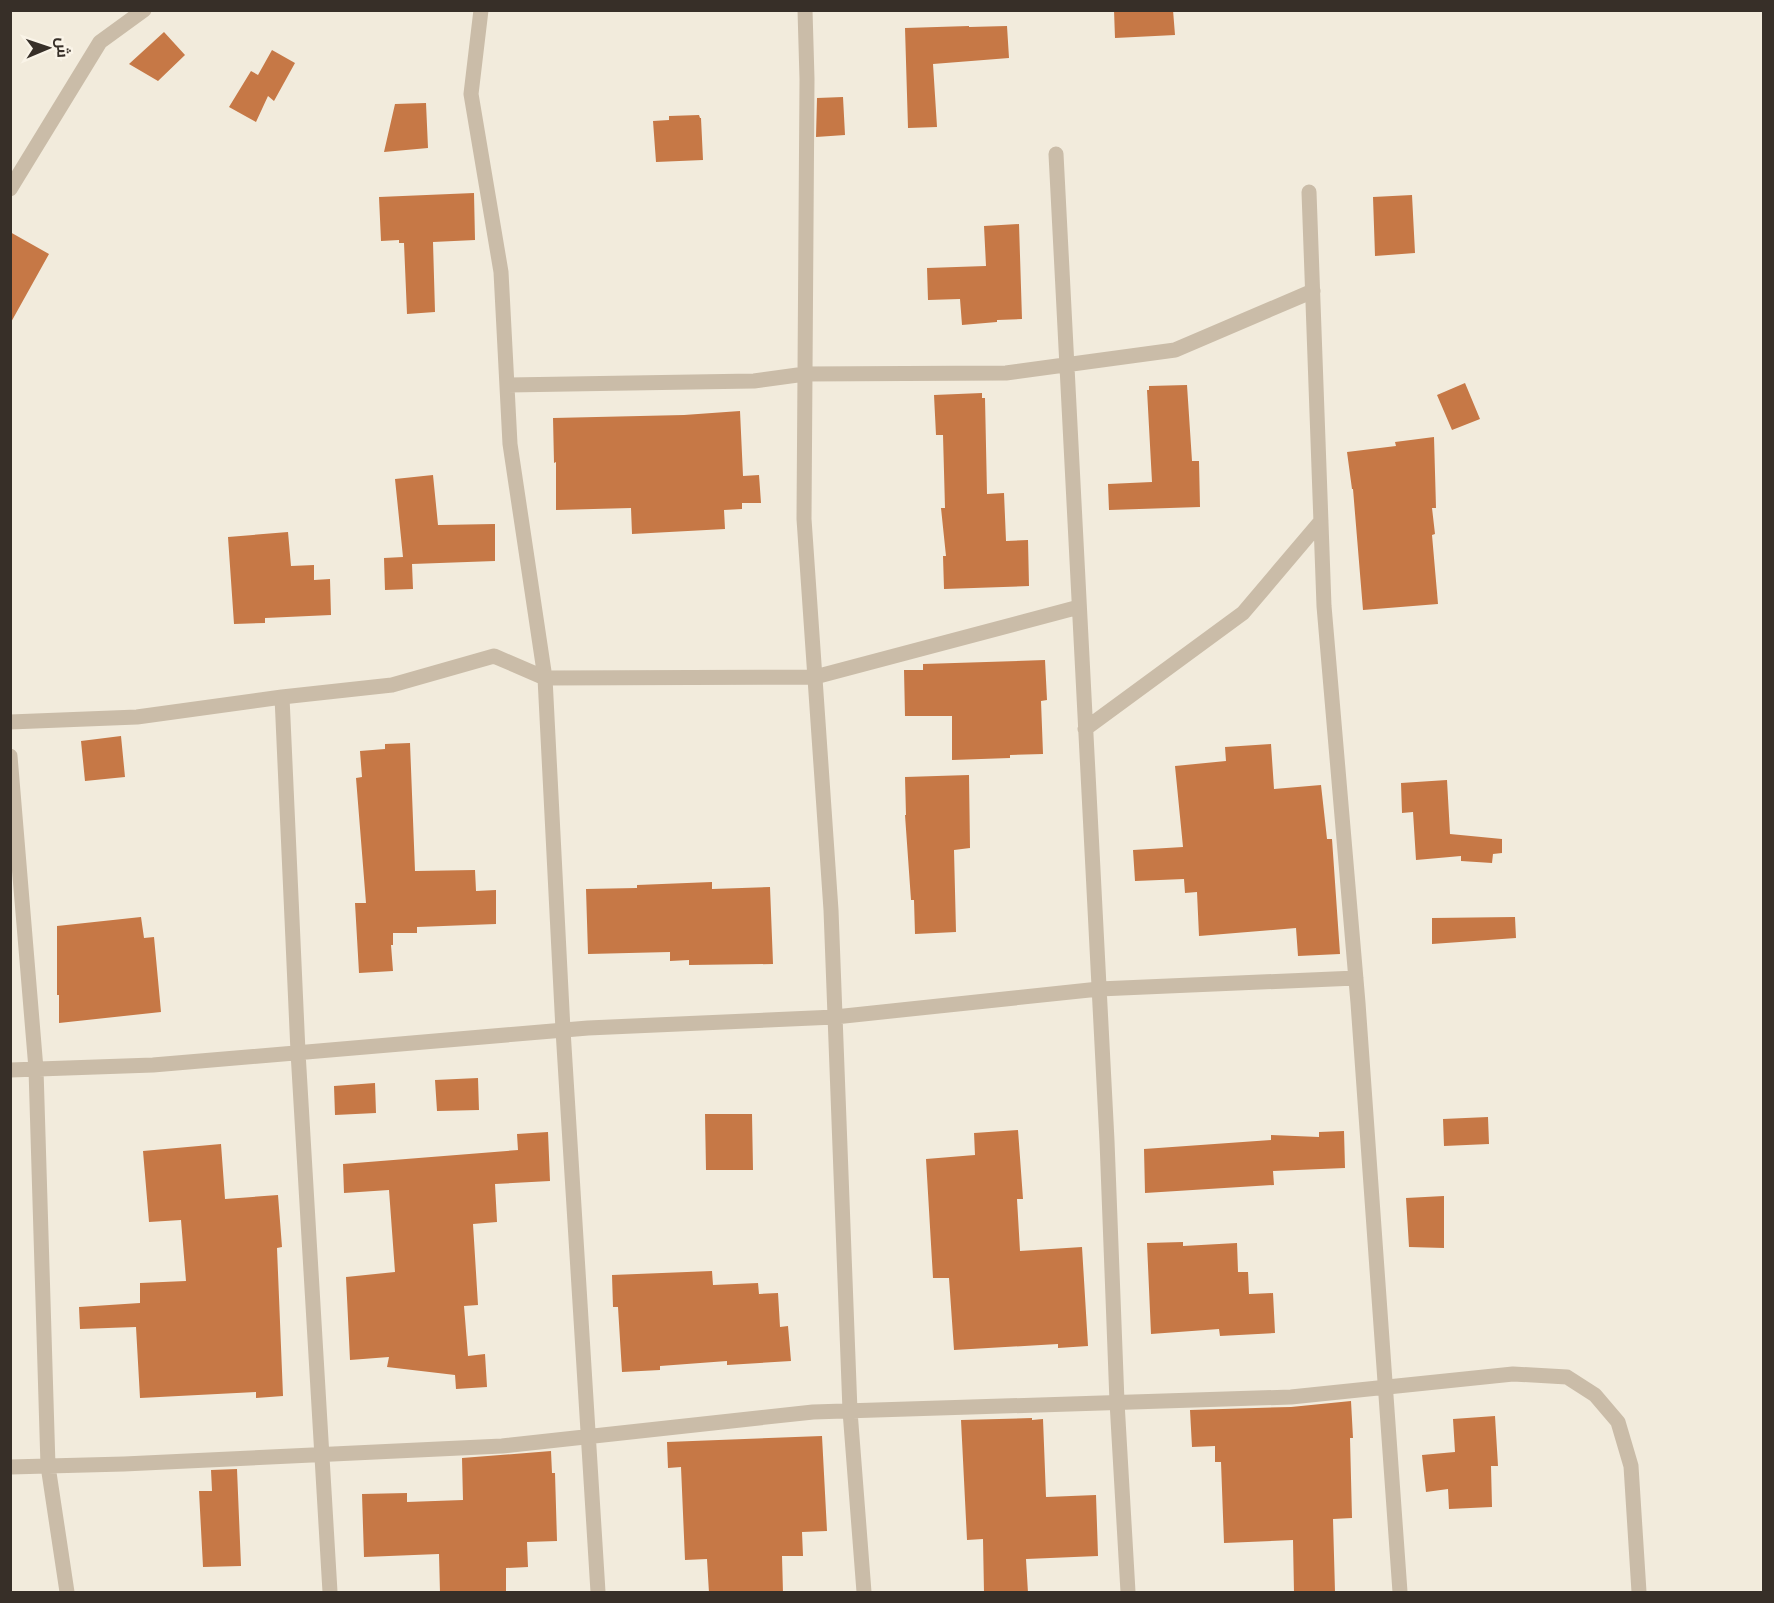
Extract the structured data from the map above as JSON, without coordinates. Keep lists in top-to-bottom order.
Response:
{
  "north": "right"
}
